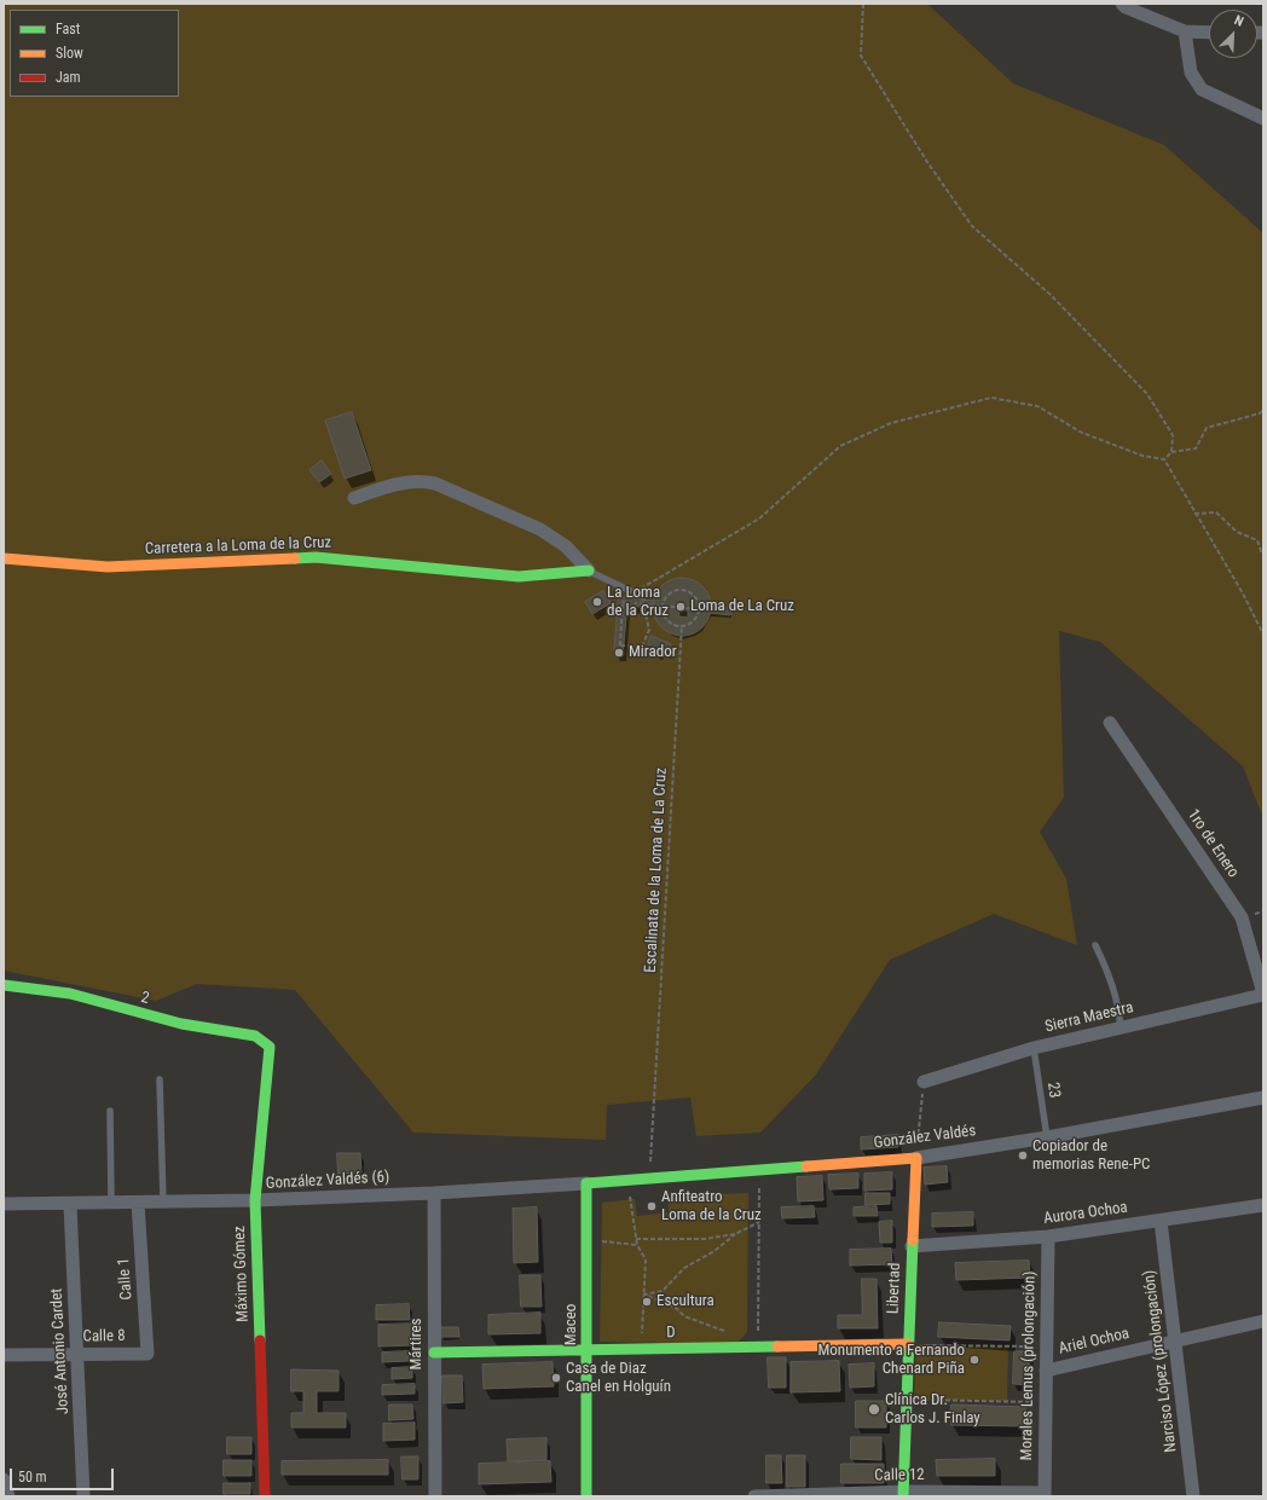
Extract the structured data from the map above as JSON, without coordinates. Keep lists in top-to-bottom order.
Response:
{
  "streets": {
    "street": [
      "Carretera a la Loma de la Cruz",
      "1ro de Enero",
      "2",
      "Sierra Maestra",
      "González Valdés",
      "González Valdés (6)",
      "Aurora Ochoa",
      "Máximo Gómez",
      "Calle 1",
      "Libertad",
      "Maceo",
      "D",
      "Calle 8",
      "Ariel Ochoa",
      "Mártires",
      "José Antonio Cardet",
      "Narciso López (prolongación)",
      "Morales Lemus (prolongación)",
      "Calle 12"
    ],
    "lane": ["23"],
    "path": ["Escalinata de la Loma de La Cruz"]
  },
  "crossings": [
    ["1ro de Enero", "Sierra Maestra"],
    ["Escalinata de la Loma de La Cruz", "González Valdés"],
    ["2", "Máximo Gómez"],
    ["Sierra Maestra", "23"],
    ["23", "González Valdés"],
    ["González Valdés", "González Valdés (6)"],
    ["González Valdés", "Libertad"],
    ["González Valdés", "Maceo"],
    ["González Valdés (6)", "Máximo Gómez"],
    ["González Valdés (6)", "Calle 1"],
    ["González Valdés (6)", "Maceo"],
    ["González Valdés (6)", "Mártires"],
    ["González Valdés (6)", "José Antonio Cardet"],
    ["Aurora Ochoa", "Libertad"],
    ["Aurora Ochoa", "Narciso López (prolongación)"],
    ["Aurora Ochoa", "Morales Lemus (prolongación)"],
    ["Calle 1", "Calle 8"],
    ["Libertad", "D"],
    ["Libertad", "Calle 12"],
    ["Maceo", "D"],
    ["D", "Mártires"],
    ["Calle 8", "José Antonio Cardet"],
    ["Ariel Ochoa", "Narciso López (prolongación)"],
    ["Ariel Ochoa", "Morales Lemus (prolongación)"],
    ["Morales Lemus (prolongación)", "Calle 12"]
  ],
  "places": [
    "La Loma de la Cruz",
    "Loma de La Cruz",
    "Mirador",
    "Copiador de memorias Rene-PC",
    "Anfiteatro Loma de la Cruz",
    "Escultura",
    "Monumento a Fernando Chenard Piña",
    "Casa de Diaz Canel en Holguín",
    "Clínica Dr. Carlos J. Finlay"
  ],
  "legend": ["Fast", "Slow", "Jam"],
  "scale_bar": "50 m",
  "north": "top right"
}
